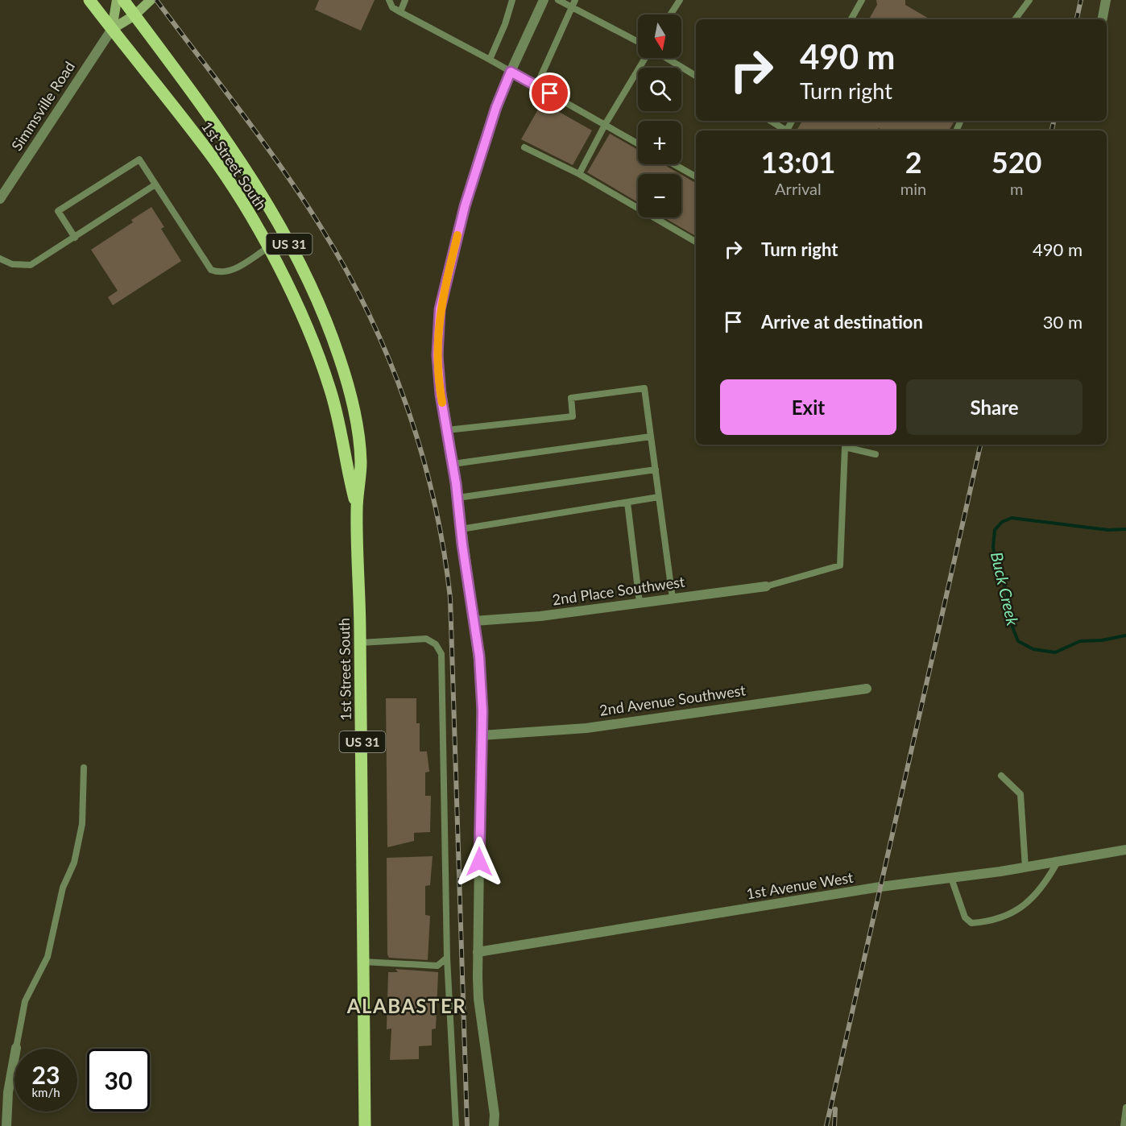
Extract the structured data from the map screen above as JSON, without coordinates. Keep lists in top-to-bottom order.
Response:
{
  "streets": {
    "main road": ["1st Street South", "US 31"],
    "street": [
      "Simmsville Road",
      "2nd Place Southwest",
      "2nd Avenue Southwest",
      "1st Avenue West"
    ]
  },
  "crossings": [
    ["Simmsville Road", "1st Street South"]
  ],
  "districts": ["ALABASTER"],
  "water": ["Buck Creek"],
  "north": "bottom",
  "page": {
    "map_buttons": ["+", "−"],
    "turn": ["490 m", "Turn right"],
    "eta": [
      "13:01",
      "Arrival",
      "2",
      "min",
      "520",
      "m"
    ],
    "list": [
      {
        "name": "Turn right",
        "value": "490 m"
      },
      {
        "name": "Arrive at destination",
        "value": "30 m"
      }
    ],
    "buttons": ["Exit", "Share"],
    "speed": "23 km/h",
    "limit": "30"
  }
}
